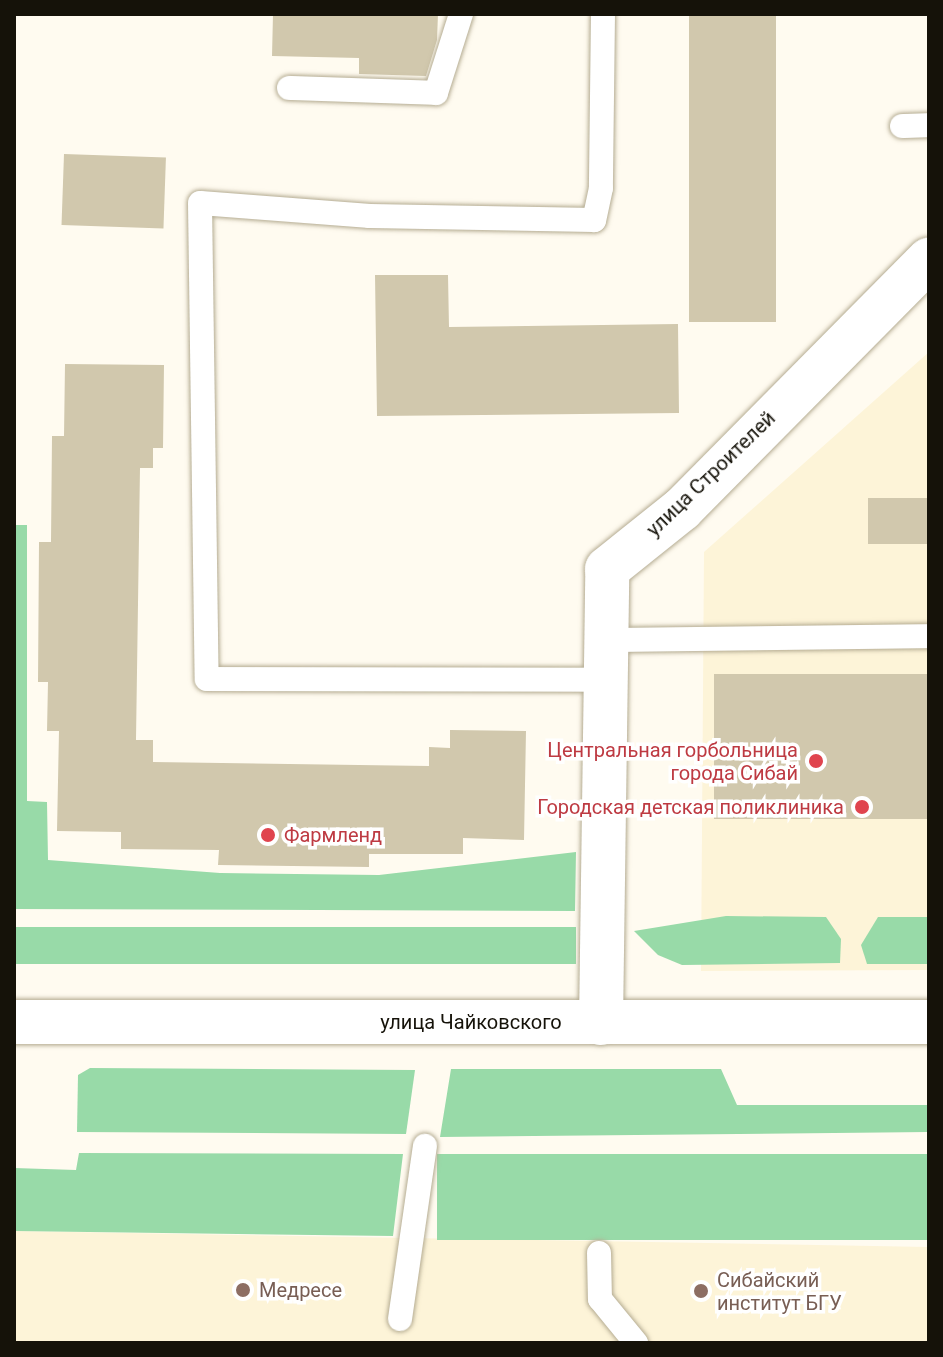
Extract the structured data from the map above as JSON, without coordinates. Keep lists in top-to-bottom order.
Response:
{
  "streets": {
    "street": ["улица Строителей", "улица Чайковского"]
  },
  "crossings": [
    ["улица Строителей", "улица Чайковского"]
  ],
  "places": [
    "Центральная горбольница города Сибай",
    "Городская детская поликлиника",
    "Фармленд",
    "Медресе",
    "Сибайский институт БГУ"
  ]
}
